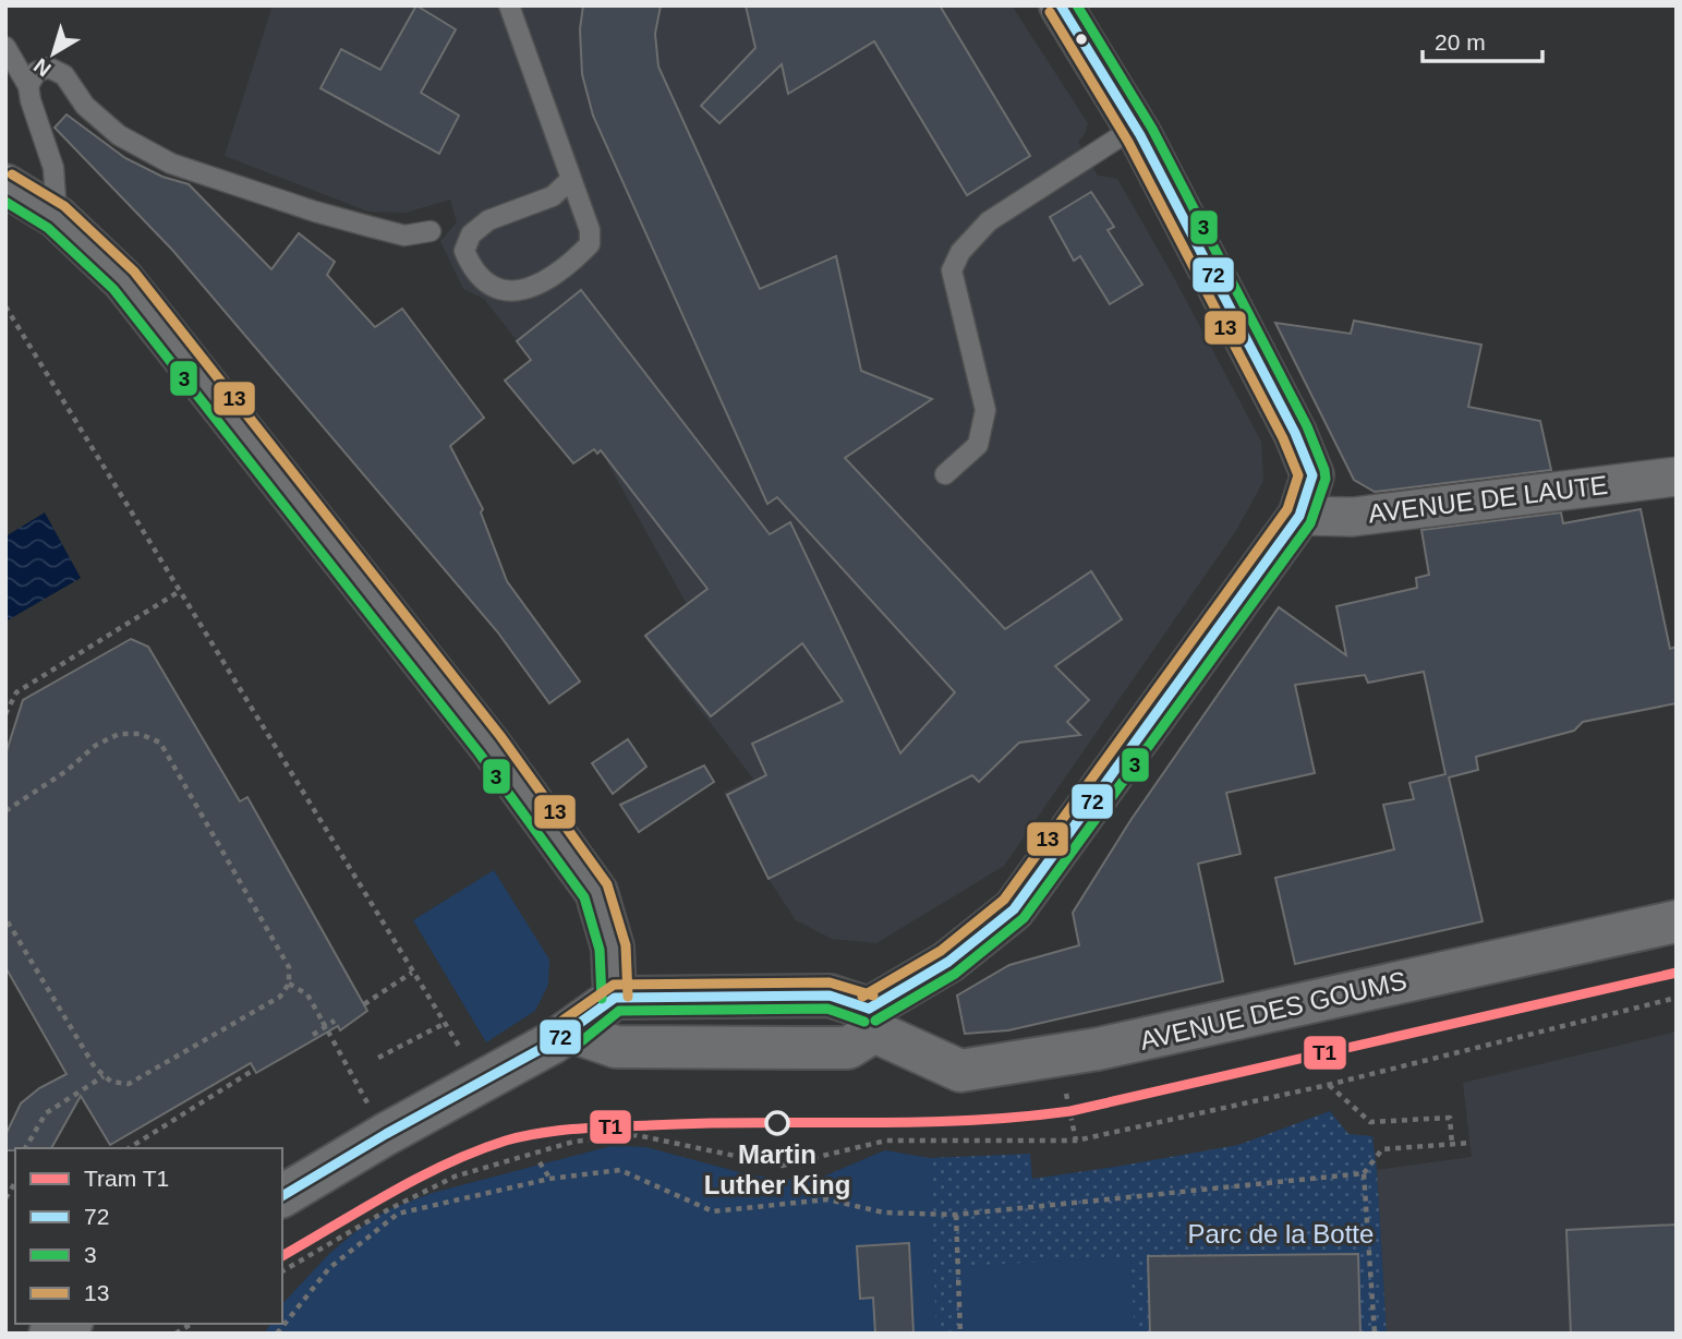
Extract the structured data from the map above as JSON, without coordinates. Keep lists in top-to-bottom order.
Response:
{
  "streets": {
    "main road": ["AVENUE DES GOUMS"],
    "street": ["AVENUE DE LAUTE"]
  },
  "parks": ["Parc de la Botte"],
  "places": ["Martin Luther King"],
  "lines": [
    "transit line 72",
    "transit line 3",
    "transit line 13",
    "tram line T1"
  ],
  "legend": [
    "Tram T1",
    "72",
    "3",
    "13"
  ],
  "scale_bar": "20 m",
  "north": "bottom left"
}
